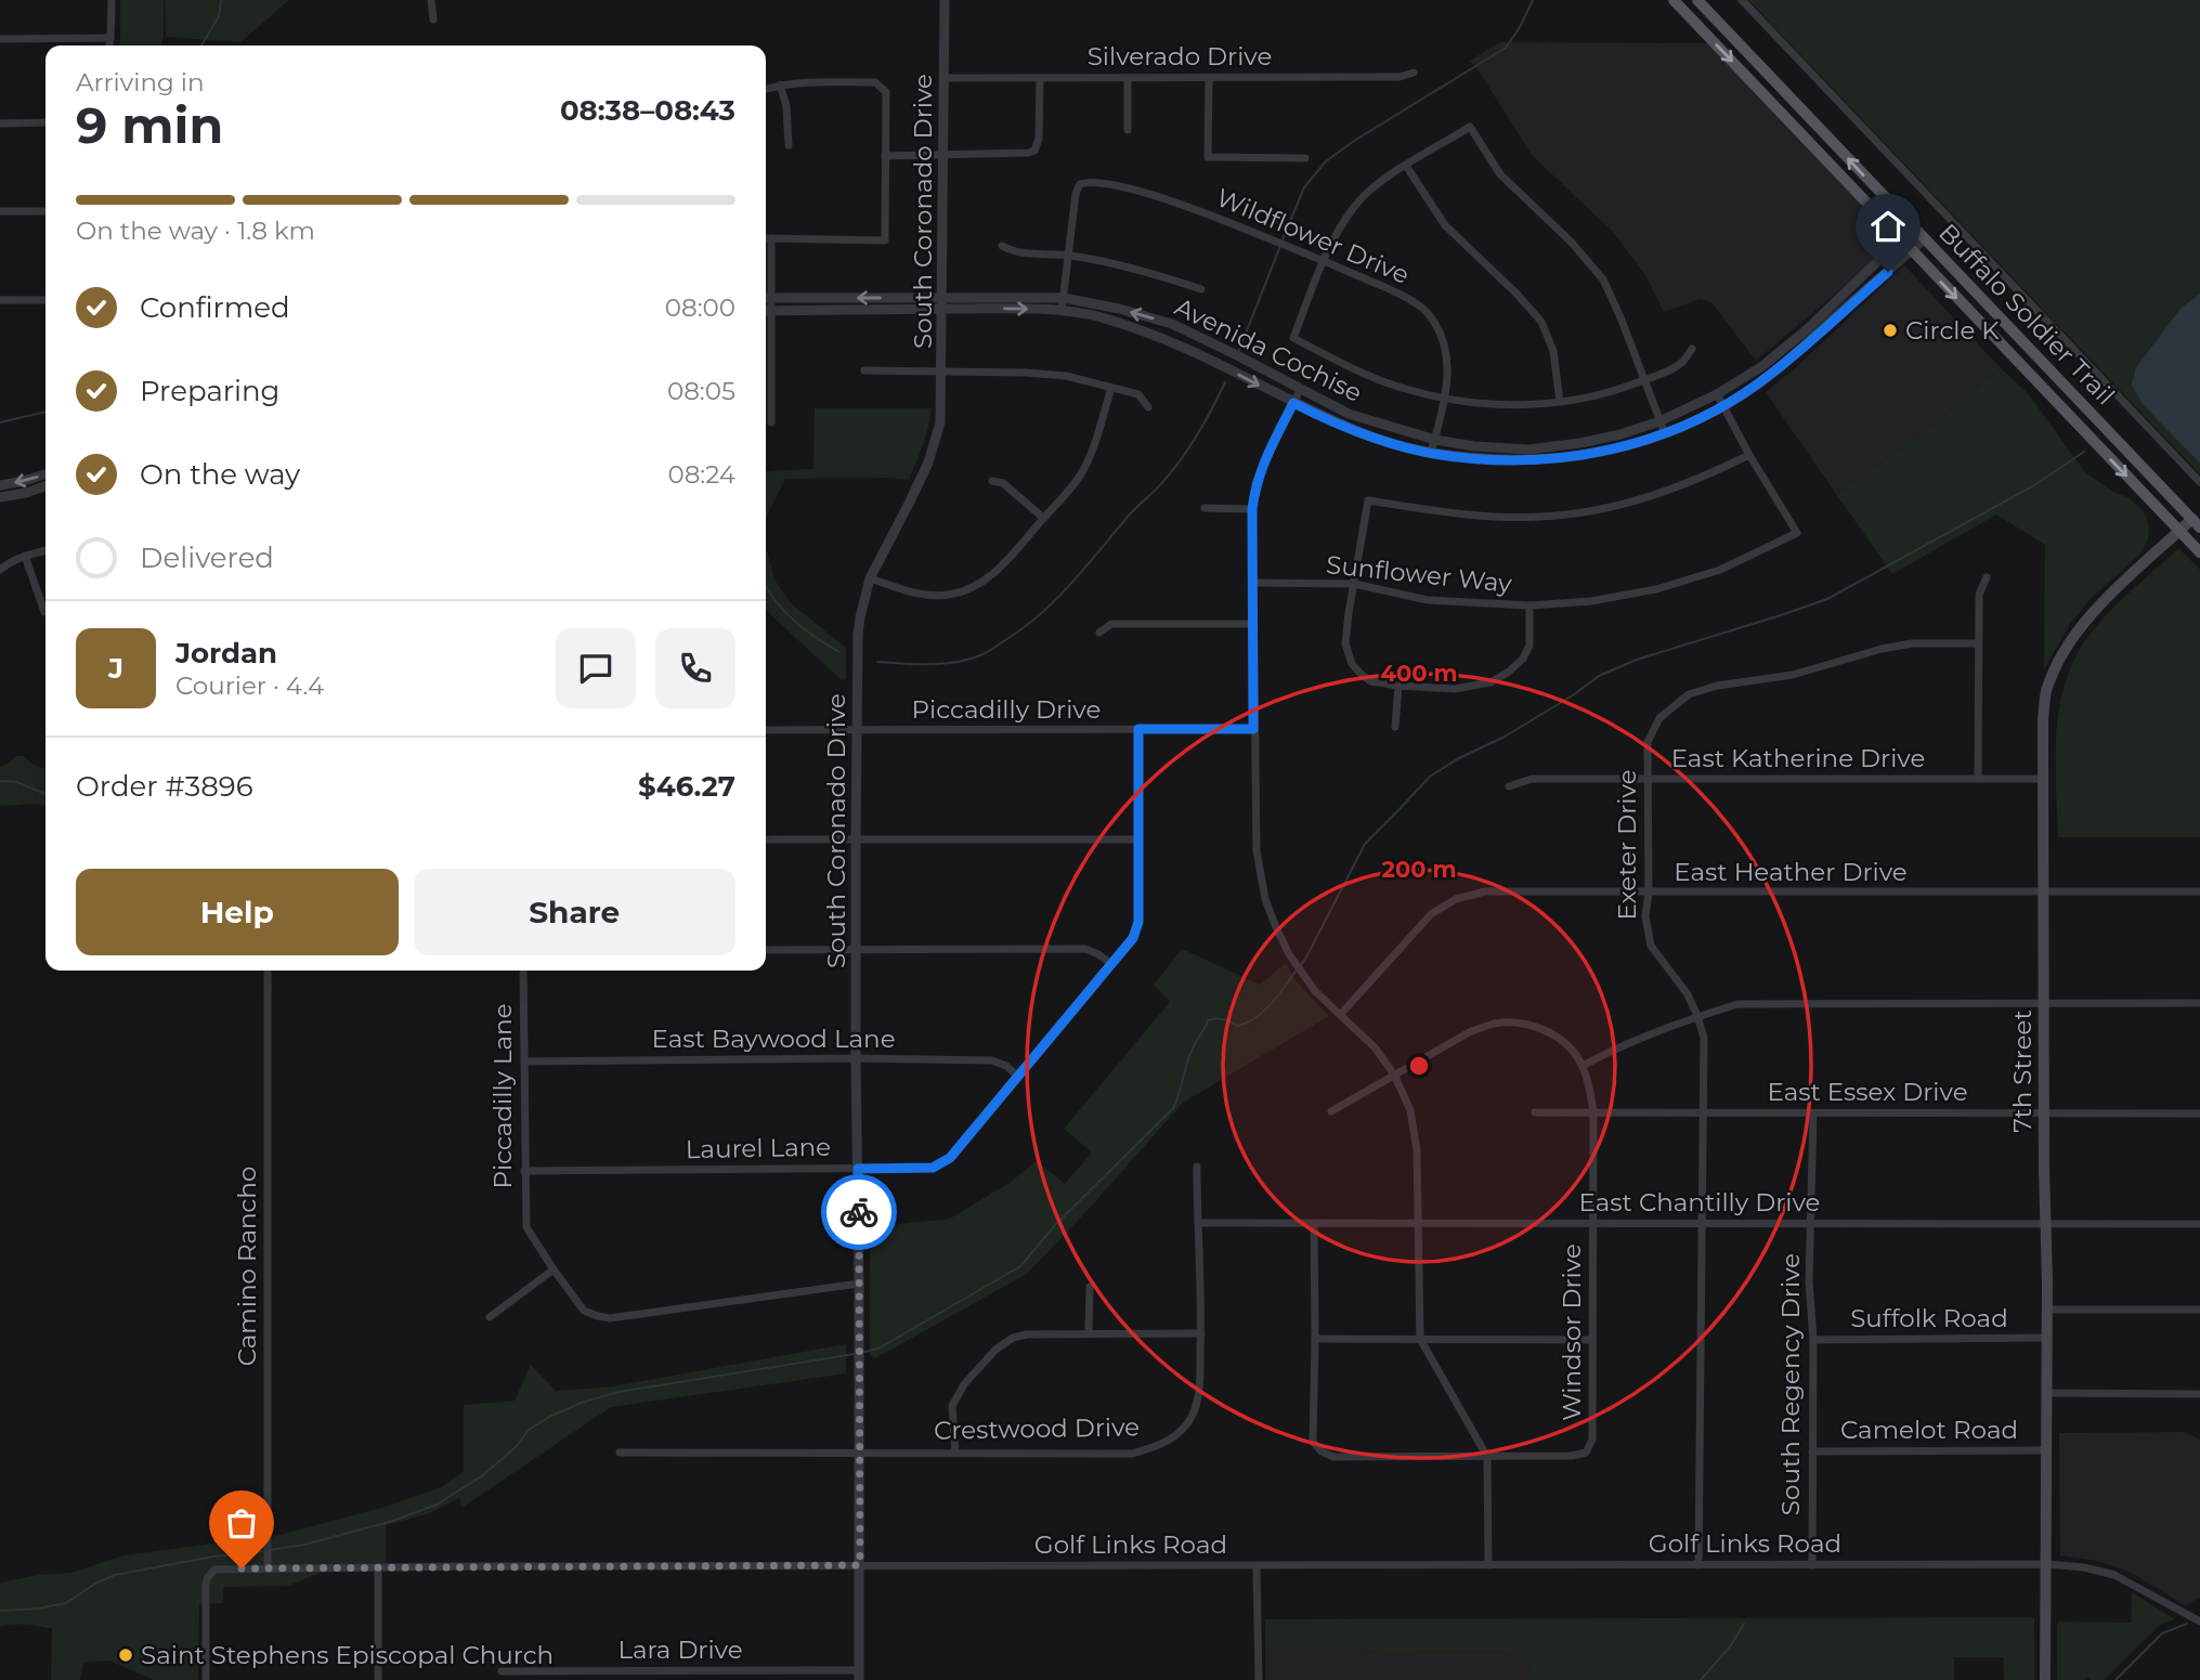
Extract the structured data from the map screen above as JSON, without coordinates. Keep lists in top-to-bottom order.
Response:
{
  "streets": {
    "main road": ["Buffalo Soldier Trail", "7th Street"],
    "street": [
      "Silverado Drive",
      "South Coronado Drive",
      "Wildflower Drive",
      "Avenida Cochise",
      "Sunflower Way",
      "Piccadilly Drive",
      "East Katherine Drive",
      "Exeter Drive",
      "East Heather Drive",
      "East Baywood Lane",
      "East Essex Drive",
      "Piccadilly Lane",
      "Laurel Lane",
      "East Chantilly Drive",
      "Camino Rancho",
      "Suffolk Road",
      "Windsor Drive",
      "South Regency Drive",
      "Crestwood Drive",
      "Camelot Road",
      "Golf Links Road",
      "Lara Drive"
    ]
  },
  "crossings": [
    ["Silverado Drive", "South Coronado Drive"],
    ["South Coronado Drive", "Avenida Cochise"],
    ["South Coronado Drive", "Piccadilly Drive"],
    ["South Coronado Drive", "East Baywood Lane"],
    ["South Coronado Drive", "Laurel Lane"],
    ["South Coronado Drive", "Crestwood Drive"],
    ["South Coronado Drive", "Golf Links Road"],
    ["South Coronado Drive", "Lara Drive"],
    ["Wildflower Drive", "Avenida Cochise"],
    ["Buffalo Soldier Trail", "Avenida Cochise"],
    ["Buffalo Soldier Trail", "7th Street"],
    ["Piccadilly Drive", "Laurel Lane"],
    ["East Katherine Drive", "Exeter Drive"],
    ["East Katherine Drive", "7th Street"],
    ["Exeter Drive", "East Heather Drive"],
    ["Exeter Drive", "East Essex Drive"],
    ["Exeter Drive", "East Chantilly Drive"],
    ["Exeter Drive", "Golf Links Road"],
    ["East Heather Drive", "7th Street"],
    ["East Baywood Lane", "Piccadilly Lane"],
    ["East Baywood Lane", "Laurel Lane"],
    ["7th Street", "East Essex Drive"],
    ["7th Street", "East Chantilly Drive"],
    ["7th Street", "Suffolk Road"],
    ["7th Street", "Camelot Road"],
    ["7th Street", "Golf Links Road"],
    ["East Essex Drive", "Windsor Drive"],
    ["East Essex Drive", "South Regency Drive"],
    ["Piccadilly Lane", "Laurel Lane"],
    ["East Chantilly Drive", "Windsor Drive"],
    ["East Chantilly Drive", "South Regency Drive"],
    ["East Chantilly Drive", "Crestwood Drive"],
    ["Camino Rancho", "Golf Links Road"],
    ["Suffolk Road", "South Regency Drive"],
    ["South Regency Drive", "Camelot Road"],
    ["South Regency Drive", "Golf Links Road"]
  ],
  "places": ["Circle K", "Saint Stephens Episcopal Church"],
  "page": {
    "heading": ["9 min", "Arriving in", "08:38–08:43"],
    "panel": [
      "Jordan",
      "Courier · 4.4",
      "Order #3896",
      "$46.27"
    ],
    "bar": "On the way · 1.8 km",
    "list": [
      ["Confirmed", "08:00"],
      ["Preparing", "08:05"],
      ["On the way", "08:24"],
      "Delivered"
    ],
    "round": "J",
    "buttons": ["Help", "Share"]
  },
  "rings": ["400 m", "200 m"]
}
